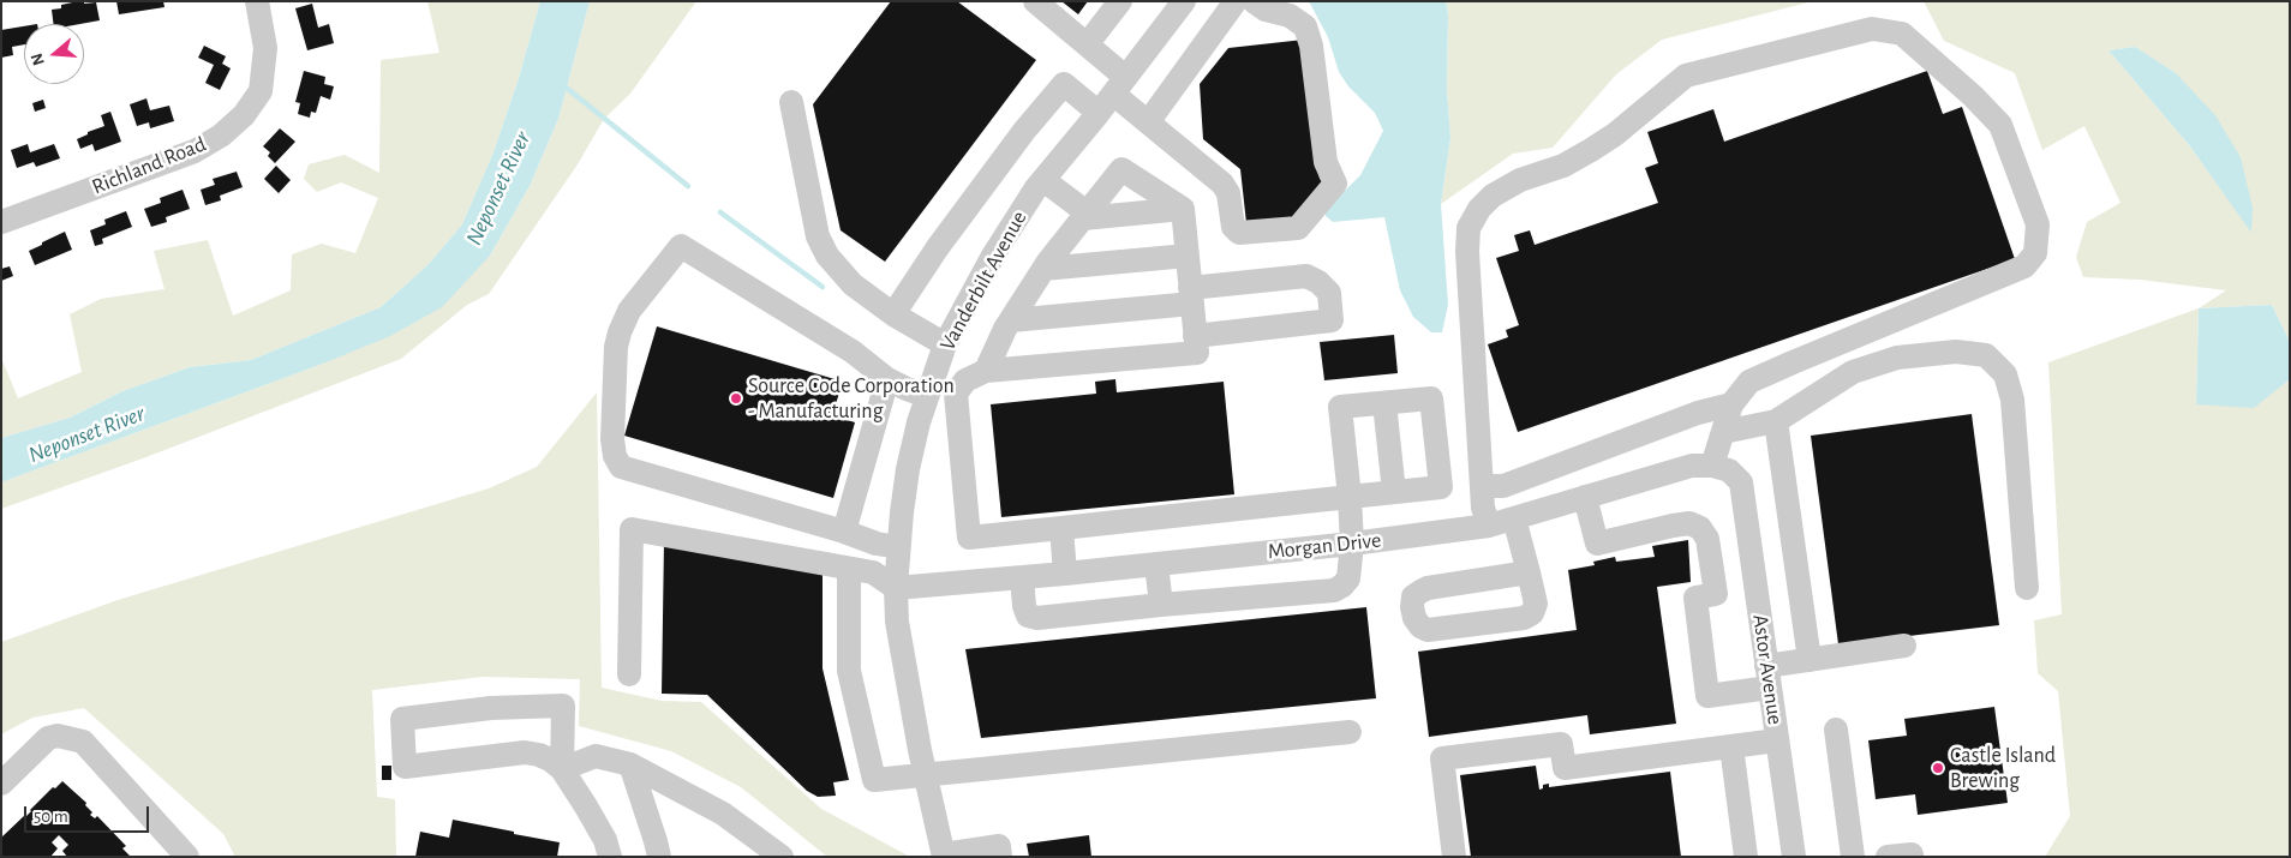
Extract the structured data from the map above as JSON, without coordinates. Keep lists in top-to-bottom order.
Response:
{
  "streets": {
    "street": [
      "Richland Road",
      "Vanderbilt Avenue",
      "Morgan Drive",
      "Astor Avenue"
    ]
  },
  "crossings": [
    ["Vanderbilt Avenue", "Morgan Drive"],
    ["Morgan Drive", "Astor Avenue"]
  ],
  "water": ["Neponset River"],
  "places": ["Source Code Corporation - Manufacturing", "Castle Island Brewing"],
  "scale_bar": "50 m",
  "north": "left"
}
